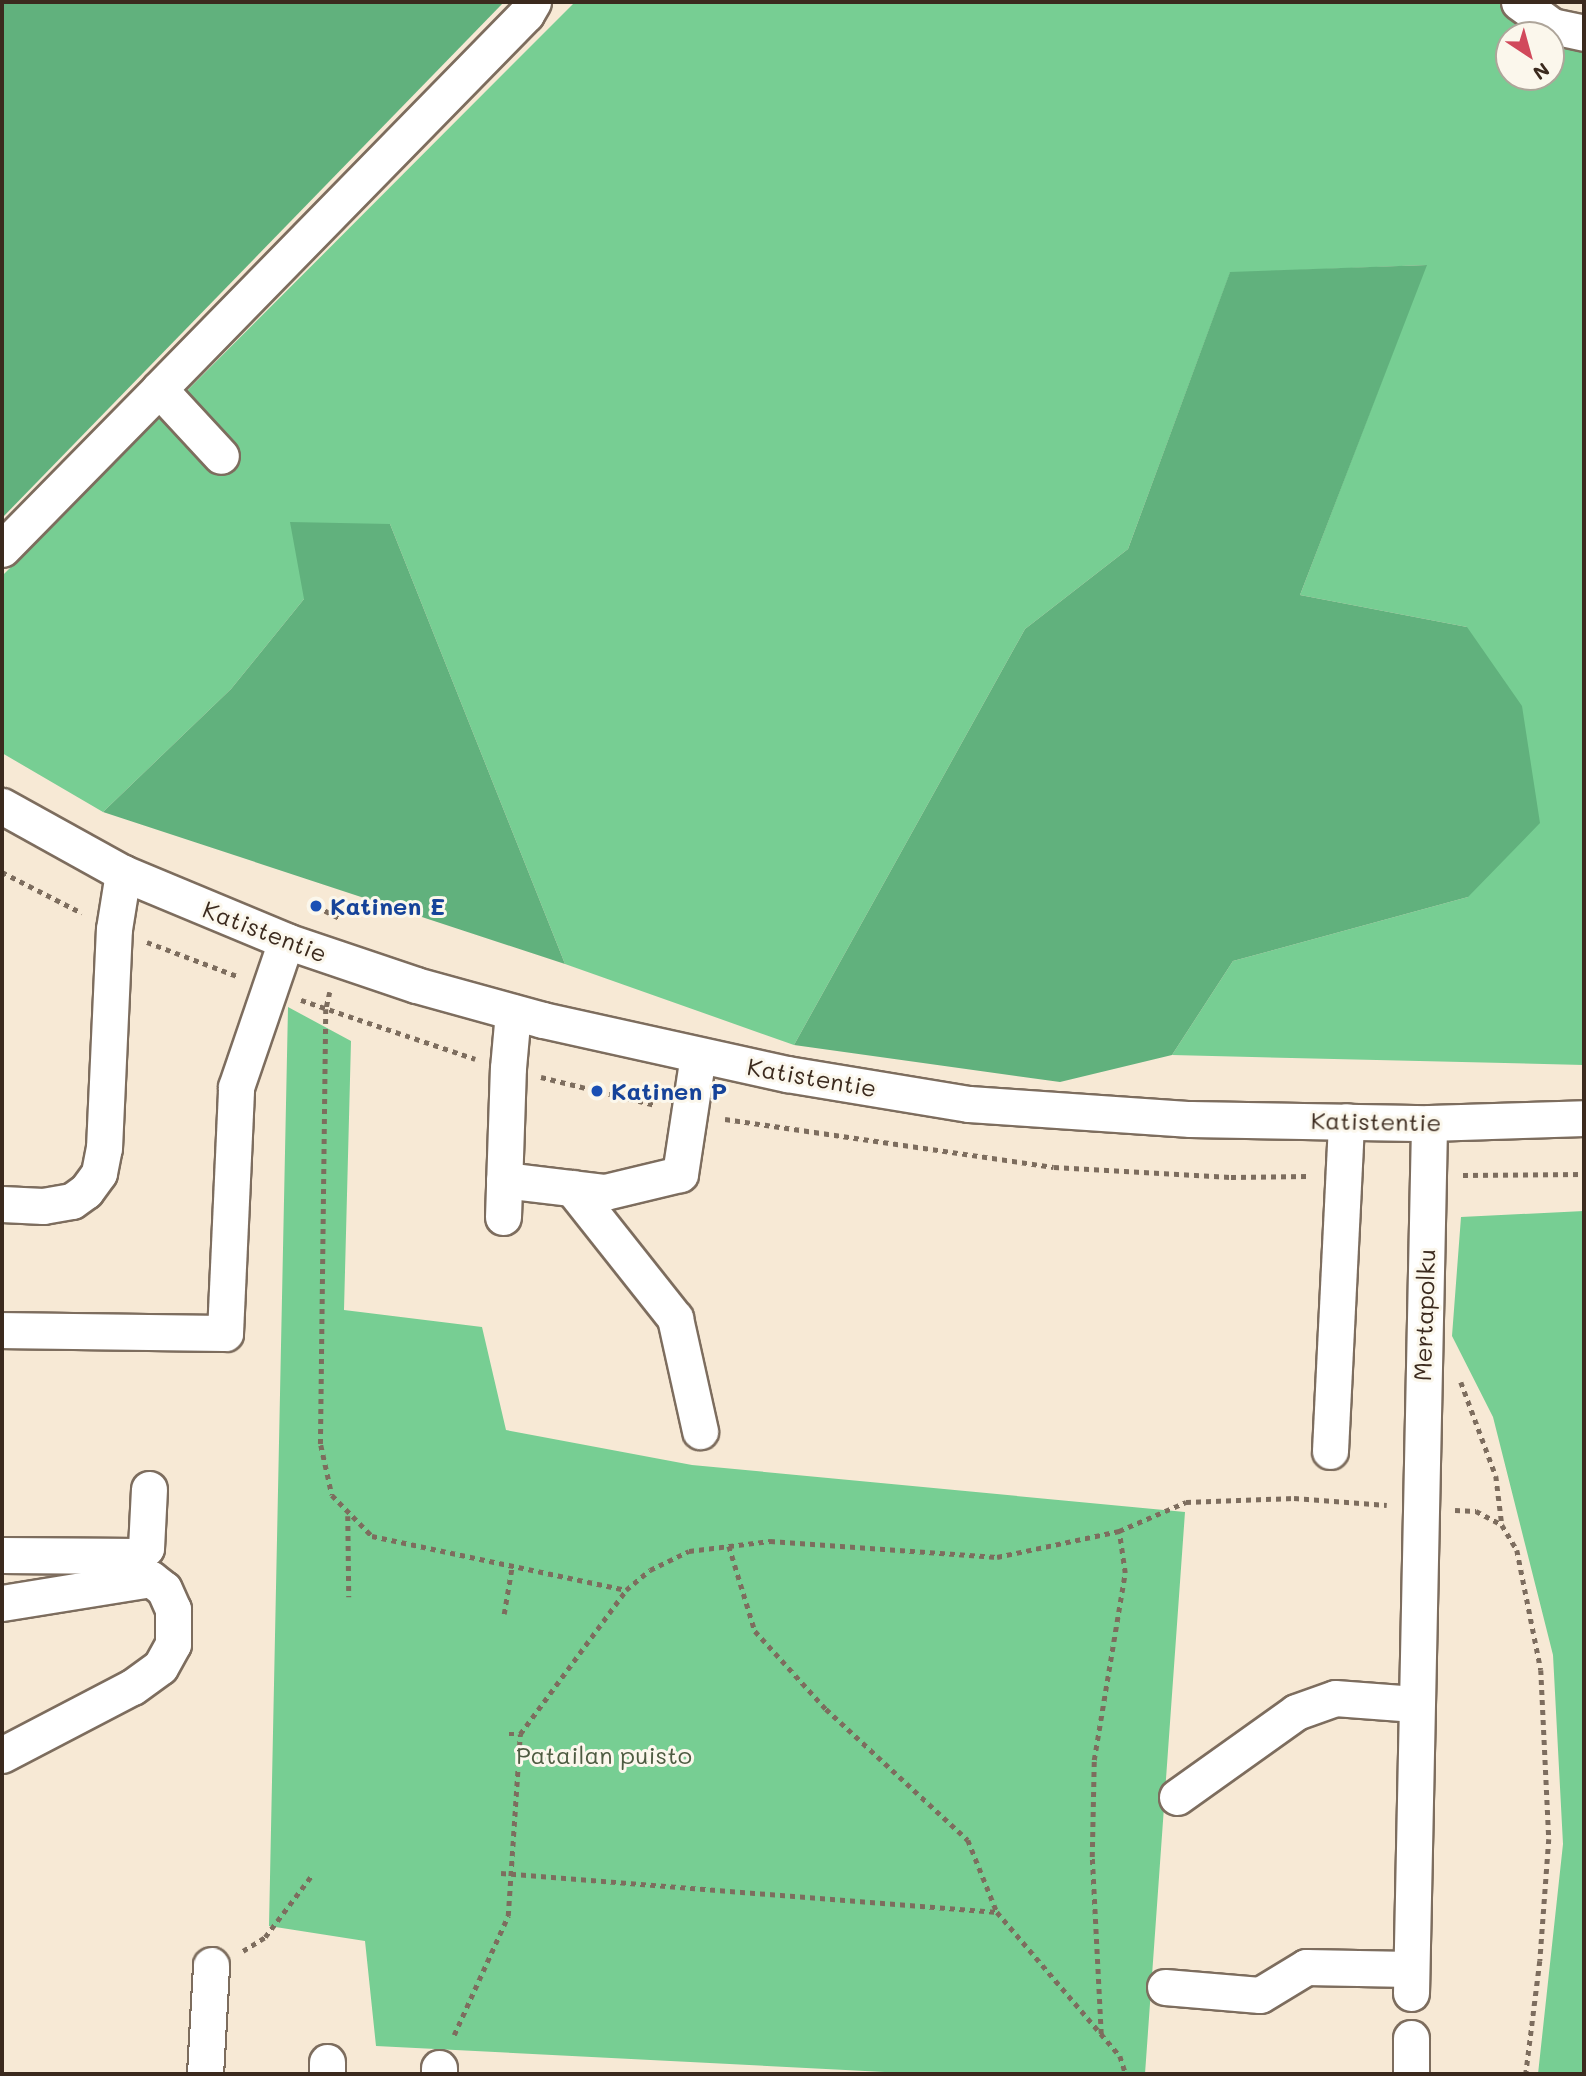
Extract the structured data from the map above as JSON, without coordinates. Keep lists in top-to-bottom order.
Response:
{
  "streets": {
    "street": ["Katistentie", "Mertapolku"]
  },
  "crossings": [
    ["Katistentie", "Mertapolku"]
  ],
  "parks": ["Patailan puisto"],
  "places": ["Katinen E", "Katinen P"],
  "north": "bottom right"
}
